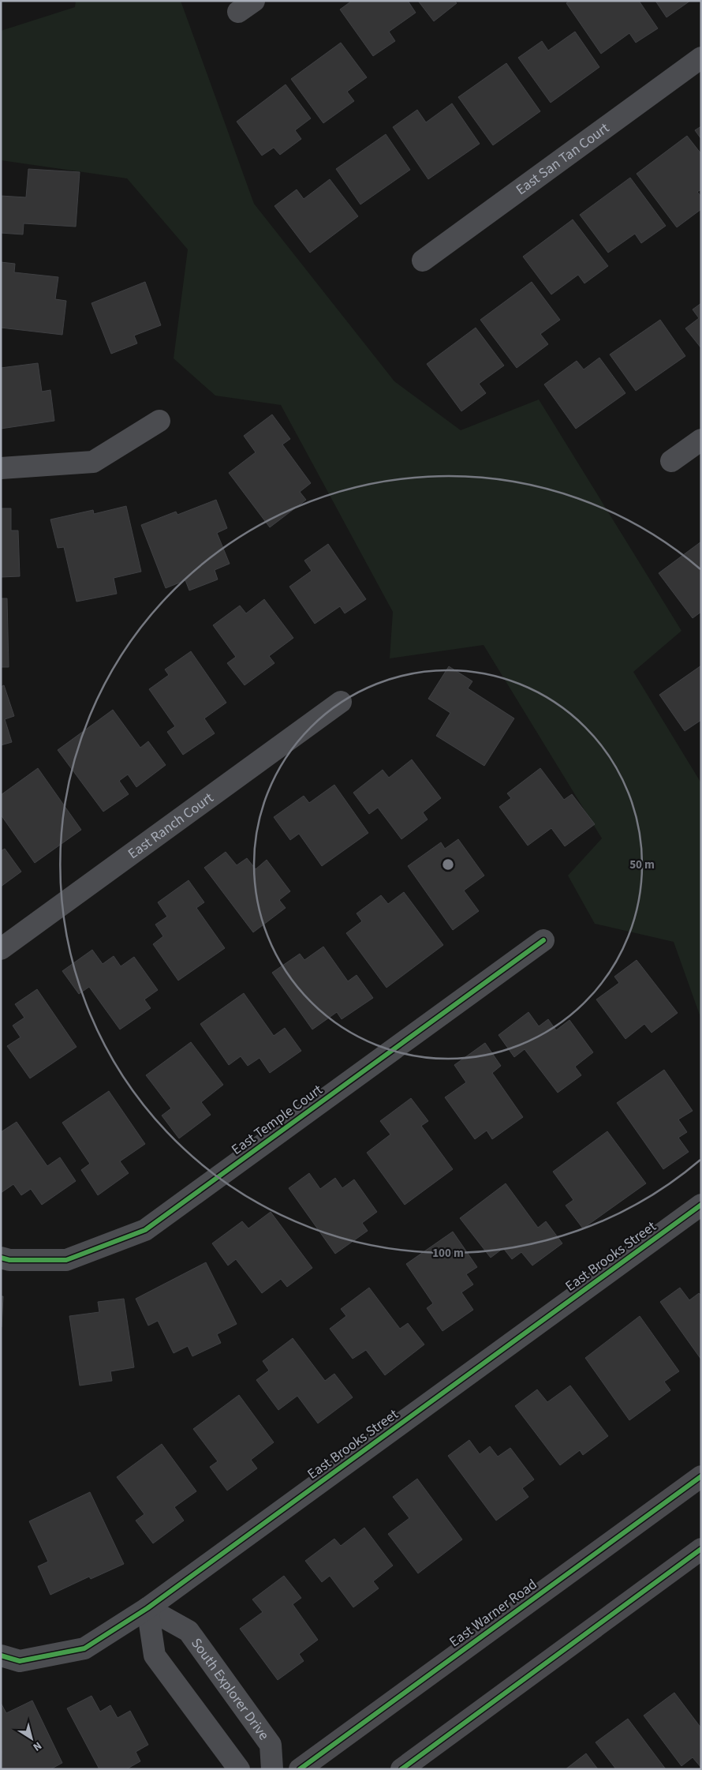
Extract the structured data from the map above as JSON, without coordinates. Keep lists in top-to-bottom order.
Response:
{
  "streets": {
    "main road": ["East Warner Road"],
    "street": [
      "East San Tan Court",
      "East Ranch Court",
      "East Temple Court",
      "East Brooks Street",
      "South Explorer Drive"
    ]
  },
  "crossings": [
    ["East Brooks Street", "South Explorer Drive"]
  ],
  "north": "bottom right",
  "rings": ["50 m", "100 m"]
}
